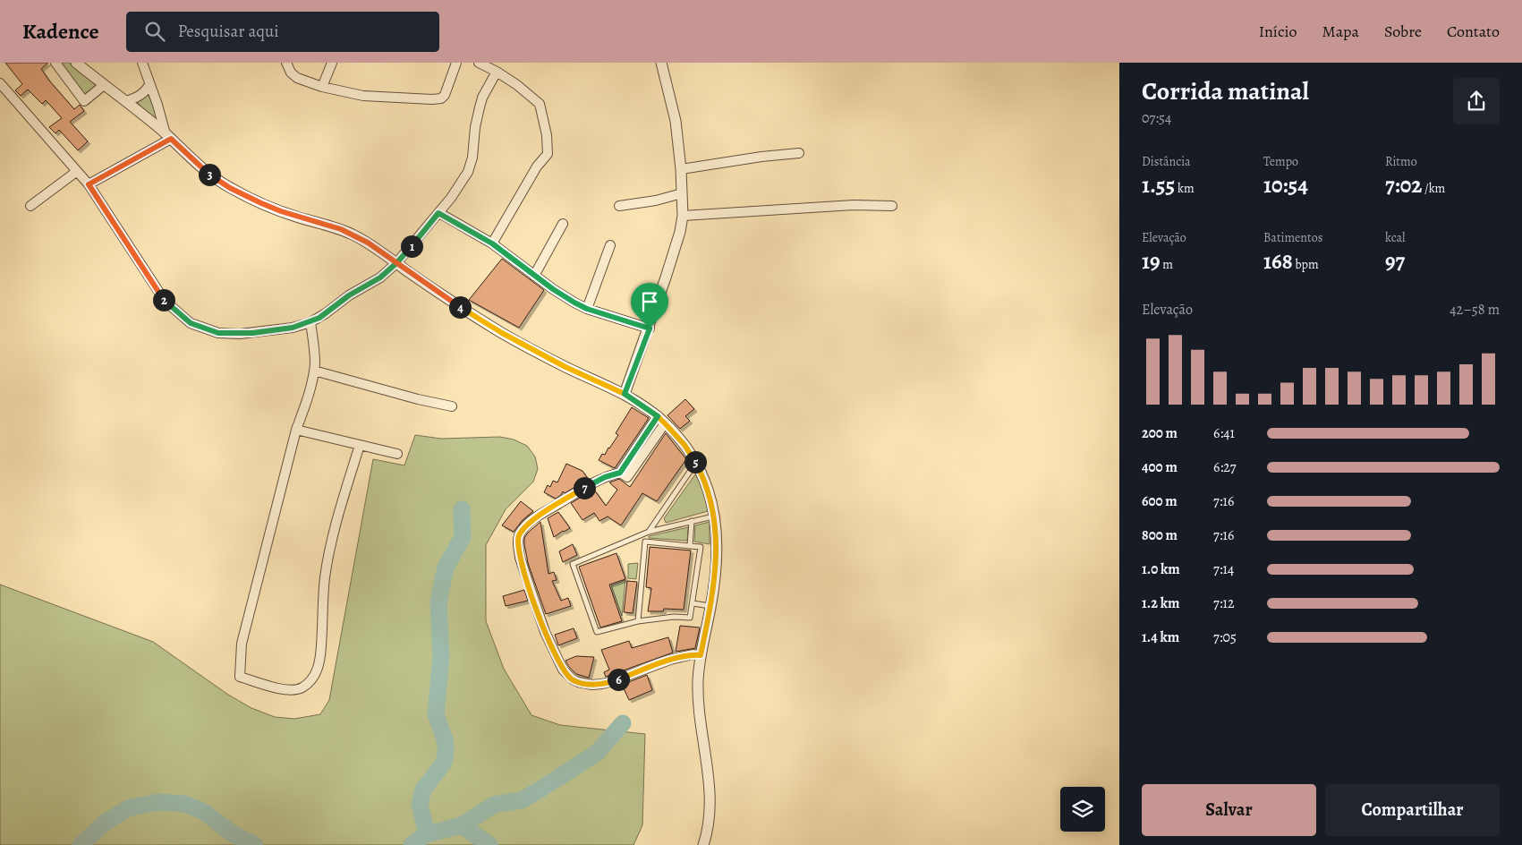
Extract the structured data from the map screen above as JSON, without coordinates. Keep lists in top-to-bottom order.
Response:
{
  "page": {
    "header": "Kadence",
    "search": "Pesquisar aqui",
    "nav": [
      "Início",
      "Mapa",
      "Sobre",
      "Contato"
    ],
    "heading": ["Corrida matinal", "07:54"],
    "stats": [
      ["Distância", "1.55 km"],
      ["Tempo", "10:54"],
      ["Ritmo", "7:02 /km"],
      ["Elevação", "19 m"],
      ["Batimentos", "168 bpm"],
      ["kcal", "97"]
    ],
    "pins": [
      "3",
      "1",
      "2",
      "4",
      "5",
      "7",
      "6"
    ],
    "chart": ["Elevação", "42–58 m"],
    "list": [
      {
        "name": "200 m",
        "note": "6:41"
      },
      {
        "name": "400 m",
        "note": "6:27"
      },
      {
        "name": "600 m",
        "note": "7:16"
      },
      {
        "name": "800 m",
        "note": "7:16"
      },
      {
        "name": "1.0 km",
        "note": "7:14"
      },
      {
        "name": "1.2 km",
        "note": "7:12"
      },
      {
        "name": "1.4 km",
        "note": "7:05"
      }
    ],
    "buttons": ["Salvar", "Compartilhar"]
  }
}
